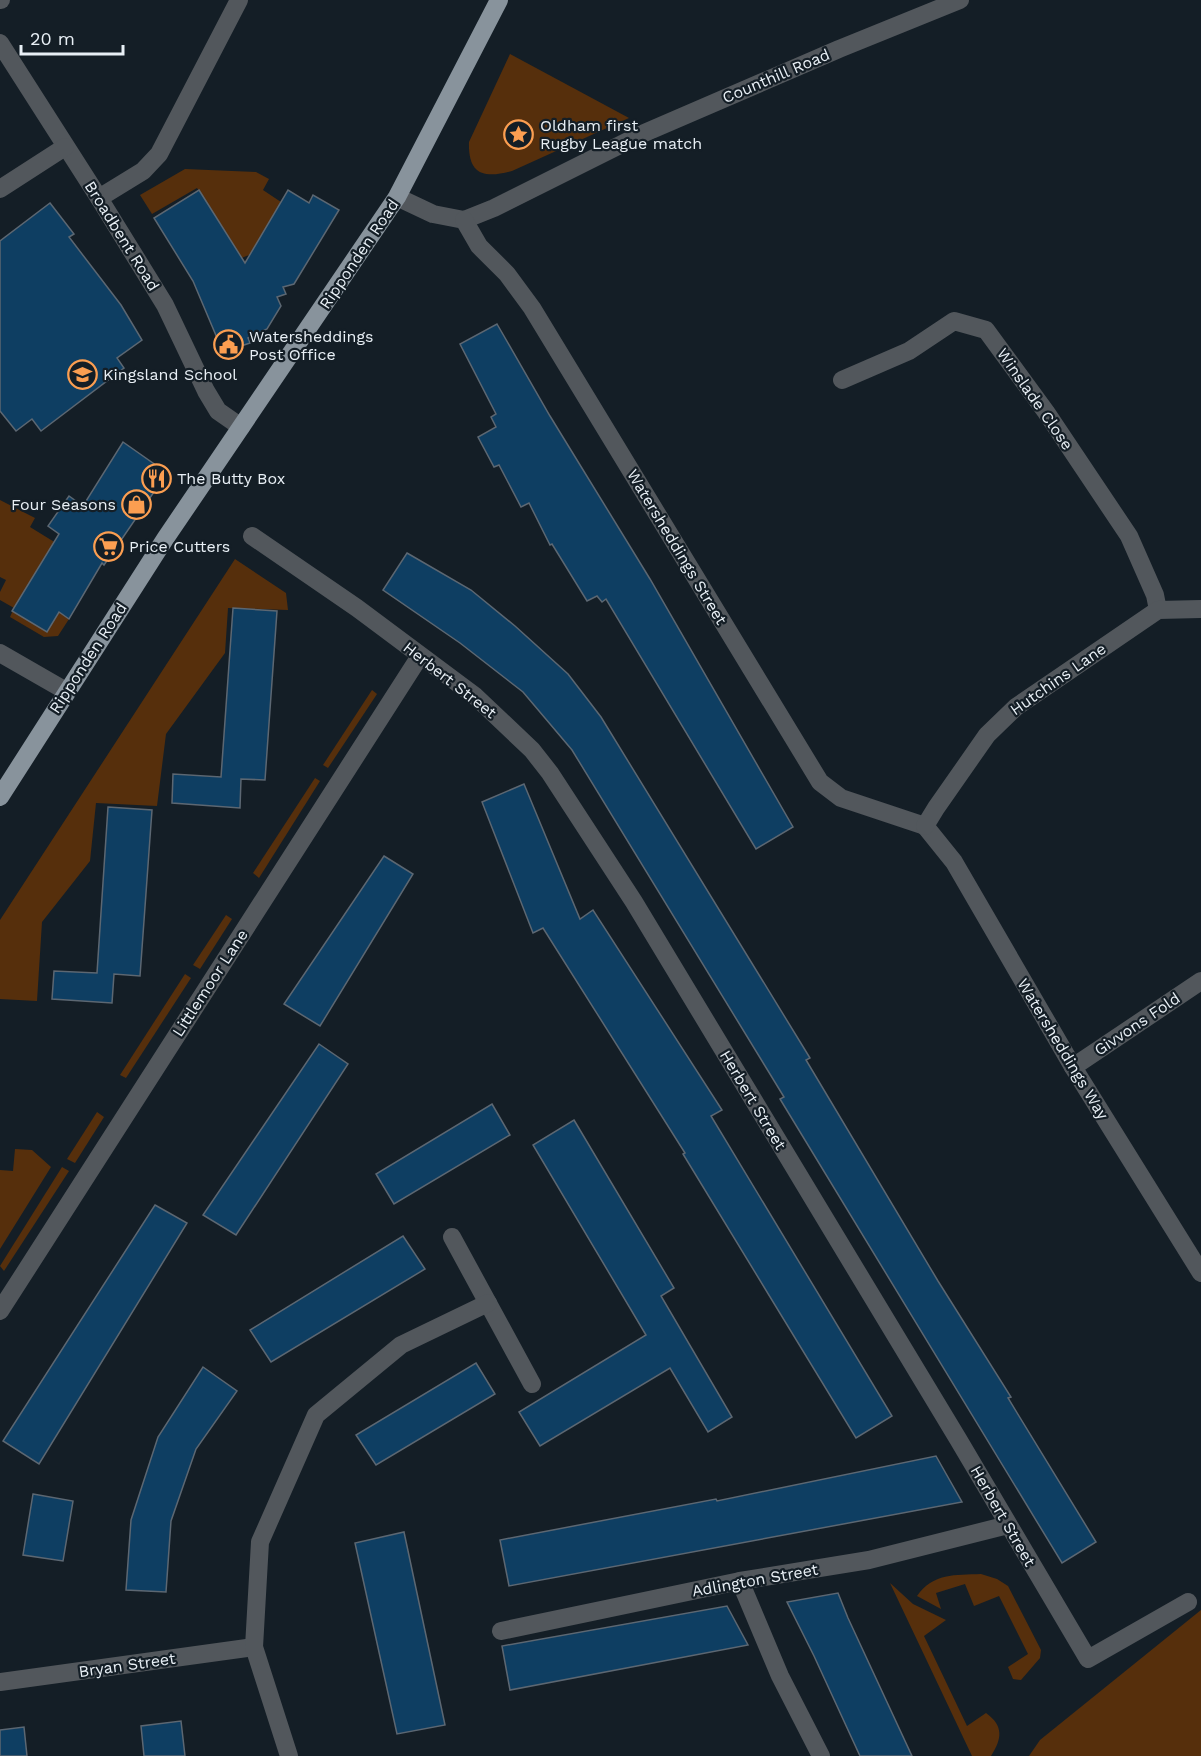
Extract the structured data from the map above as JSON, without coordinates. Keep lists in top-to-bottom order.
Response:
{
  "streets": {
    "main road": ["Ripponden Road"],
    "street": [
      "Counthill Road",
      "Broadbent Road",
      "Winslade Close",
      "Watersheddings Street",
      "Hutchins Lane",
      "Herbert Street",
      "Littlemoor Lane",
      "Givvons Fold",
      "Watersheddings Way",
      "Adlington Street",
      "Bryan Street"
    ]
  },
  "crossings": [
    ["Counthill Road", "Watersheddings Street"],
    ["Broadbent Road", "Ripponden Road"],
    ["Winslade Close", "Hutchins Lane"],
    ["Watersheddings Street", "Hutchins Lane"],
    ["Watersheddings Street", "Watersheddings Way"],
    ["Hutchins Lane", "Watersheddings Way"],
    ["Herbert Street", "Littlemoor Lane"],
    ["Herbert Street", "Adlington Street"],
    ["Givvons Fold", "Watersheddings Way"]
  ],
  "places": {
    "place": ["Oldham first Rugby League match"],
    "public building": ["Watersheddings Post Office"],
    "school or university": ["Kingsland School"],
    "restaurant": ["The Butty Box"],
    "shop": ["Four Seasons"],
    "supermarket": ["Price Cutters"]
  },
  "scale_bar": "20 m"
}
